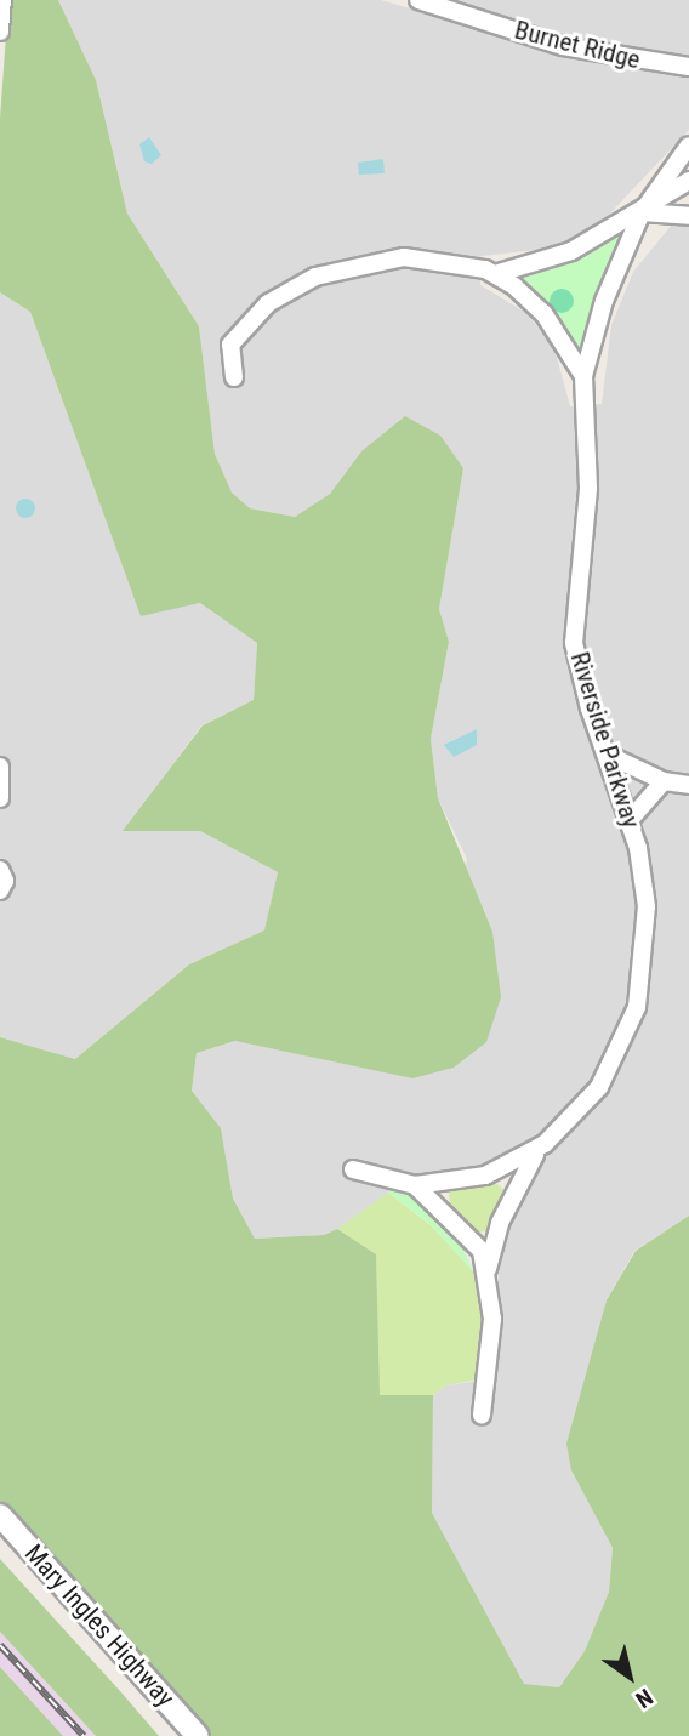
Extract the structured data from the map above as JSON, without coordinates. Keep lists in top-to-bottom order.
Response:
{
  "streets": {
    "street": ["Burnet Ridge", "Riverside Parkway", "Mary Ingles Highway"]
  },
  "north": "bottom right"
}
